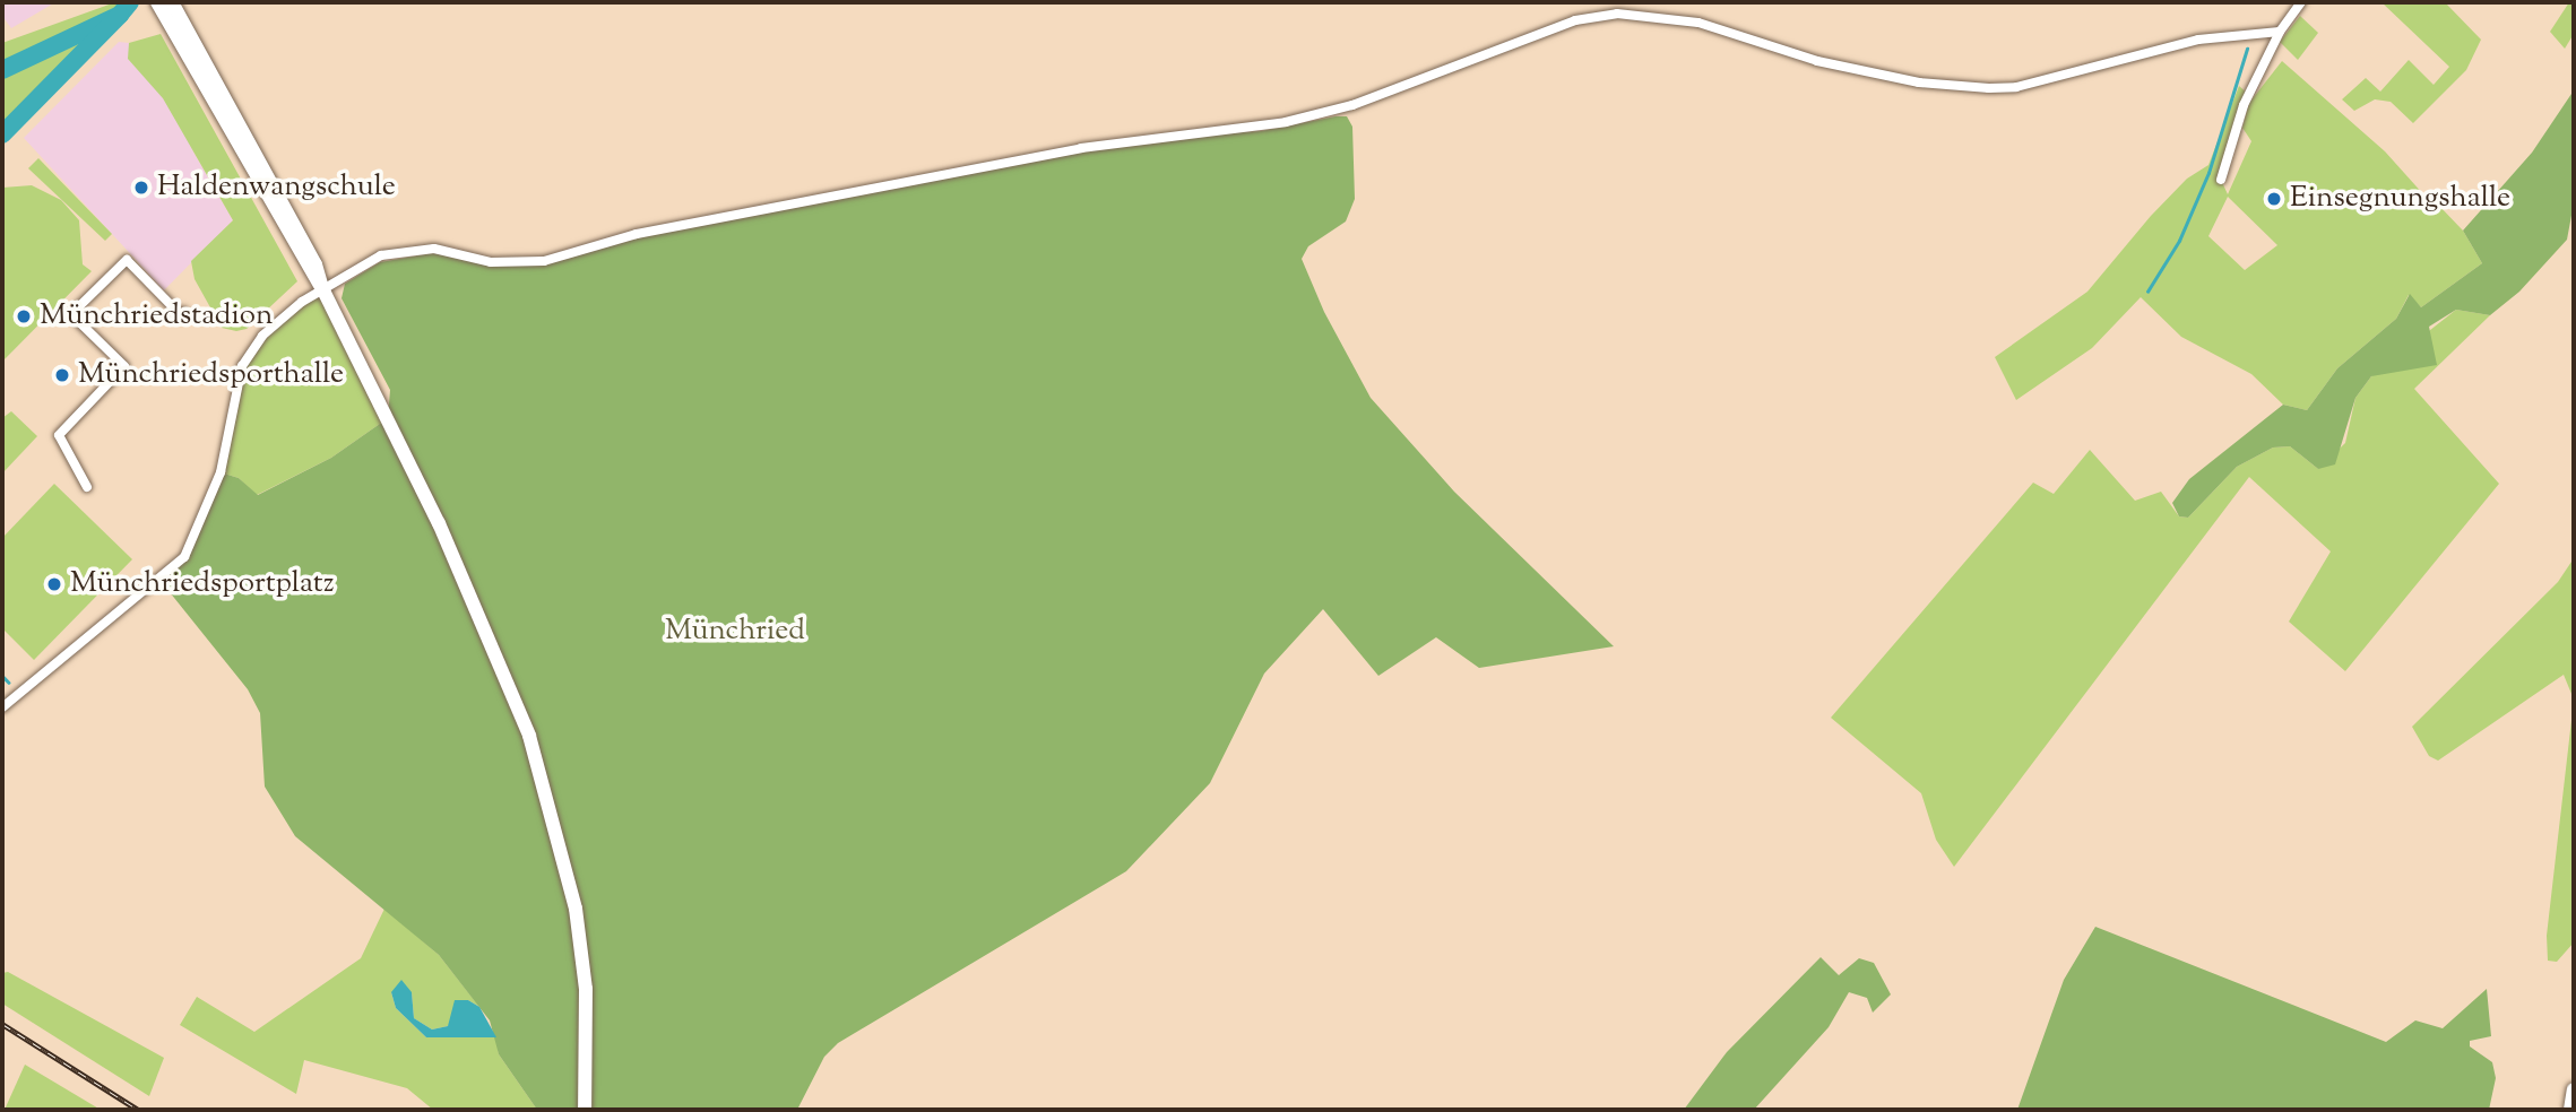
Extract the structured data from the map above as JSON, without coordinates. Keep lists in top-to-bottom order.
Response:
{
  "parks": ["Münchried"],
  "places": [
    "Haldenwangschule",
    "Einsegnungshalle",
    "Münchriedstadion",
    "Münchriedsporthalle",
    "Münchriedsportplatz"
  ]
}
